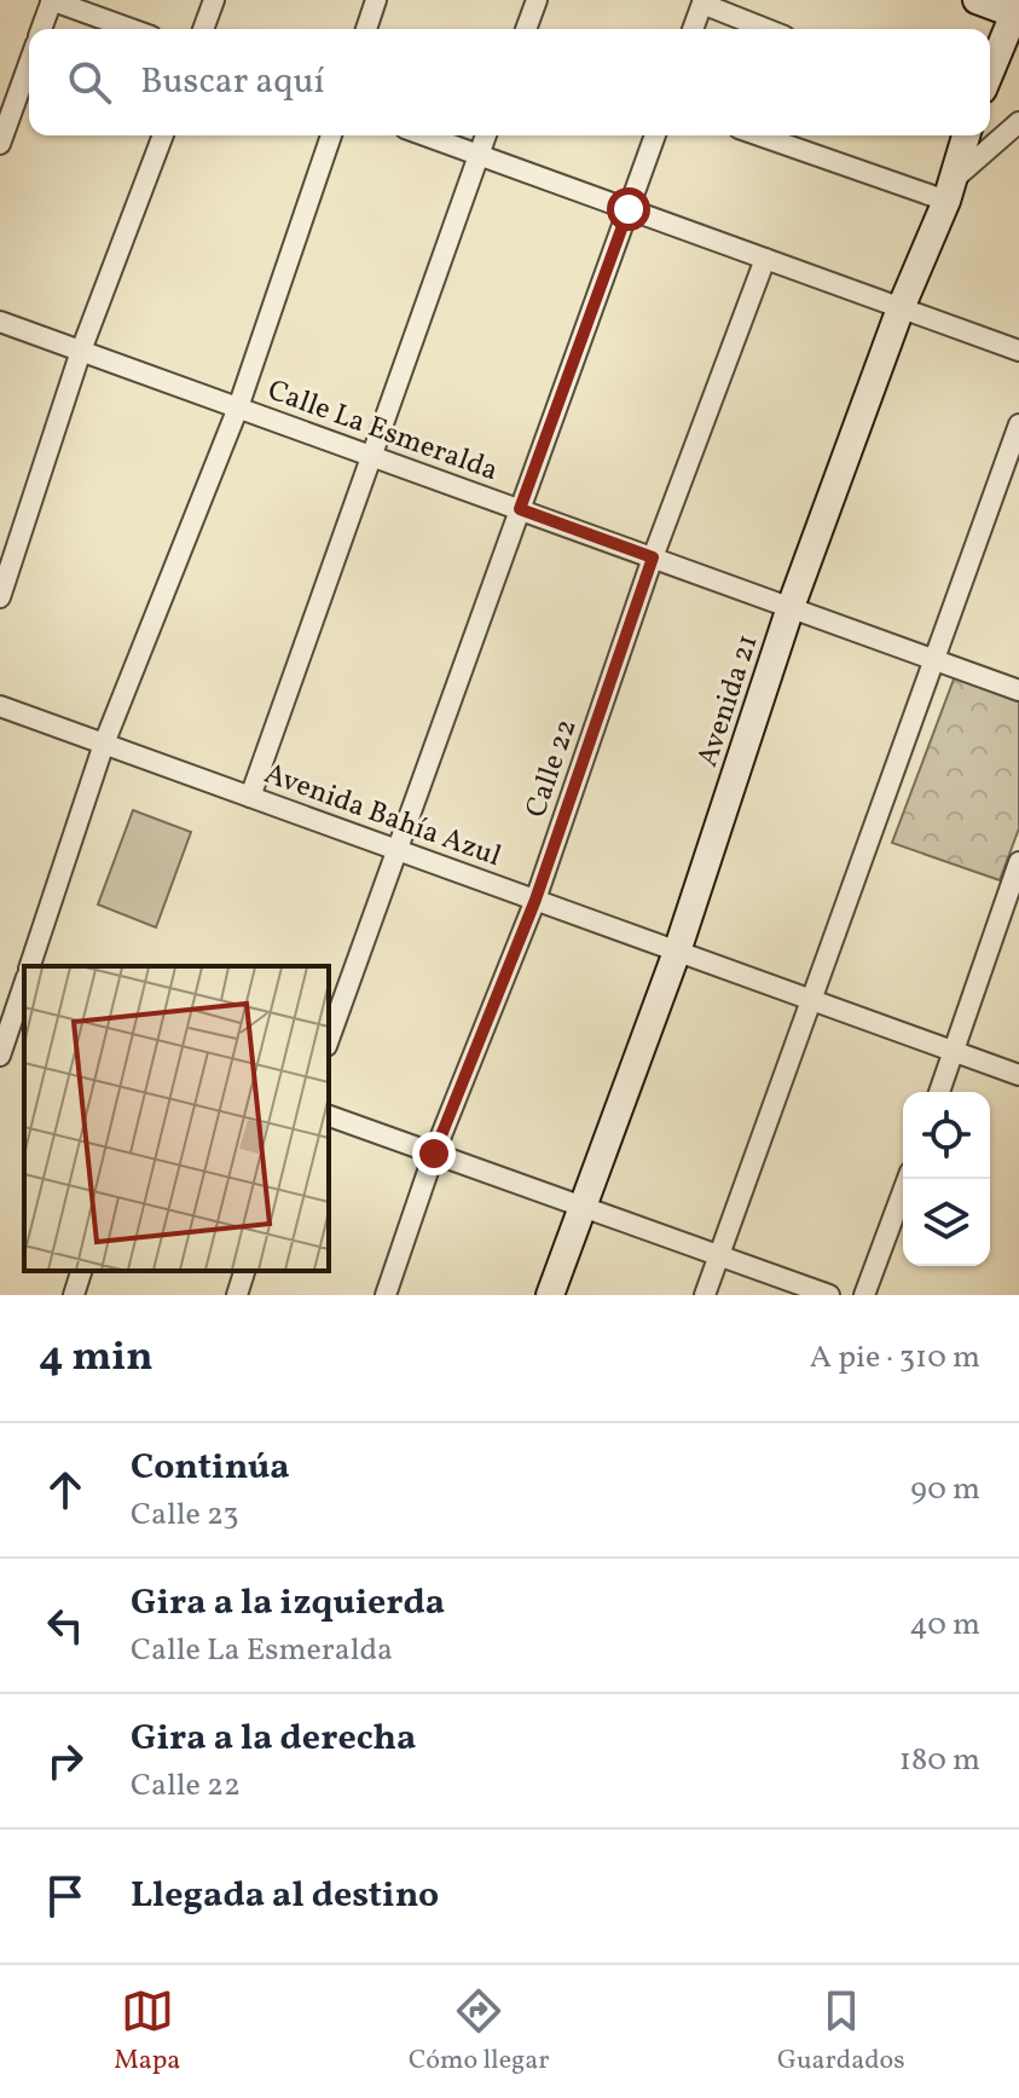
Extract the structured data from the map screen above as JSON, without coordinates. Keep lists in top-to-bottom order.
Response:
{
  "streets": {
    "street": [
      "Calle La Esmeralda",
      "Avenida 21",
      "Calle 22",
      "Avenida Bahía Azul"
    ]
  },
  "crossings": [
    ["Calle La Esmeralda", "Avenida 21"],
    ["Calle La Esmeralda", "Calle 22"],
    ["Avenida 21", "Avenida Bahía Azul"],
    ["Calle 22", "Avenida Bahía Azul"]
  ],
  "page": {
    "search": "Buscar aquí",
    "heading": ["4 min", "A pie · 310 m"],
    "list": [
      ["Continúa", "Calle 23", "90 m"],
      ["Gira a la izquierda", "Calle La Esmeralda", "40 m"],
      ["Gira a la derecha", "Calle 22", "180 m"],
      "Llegada al destino"
    ],
    "nav": ["Mapa", "Cómo llegar", "Guardados"]
  }
}
